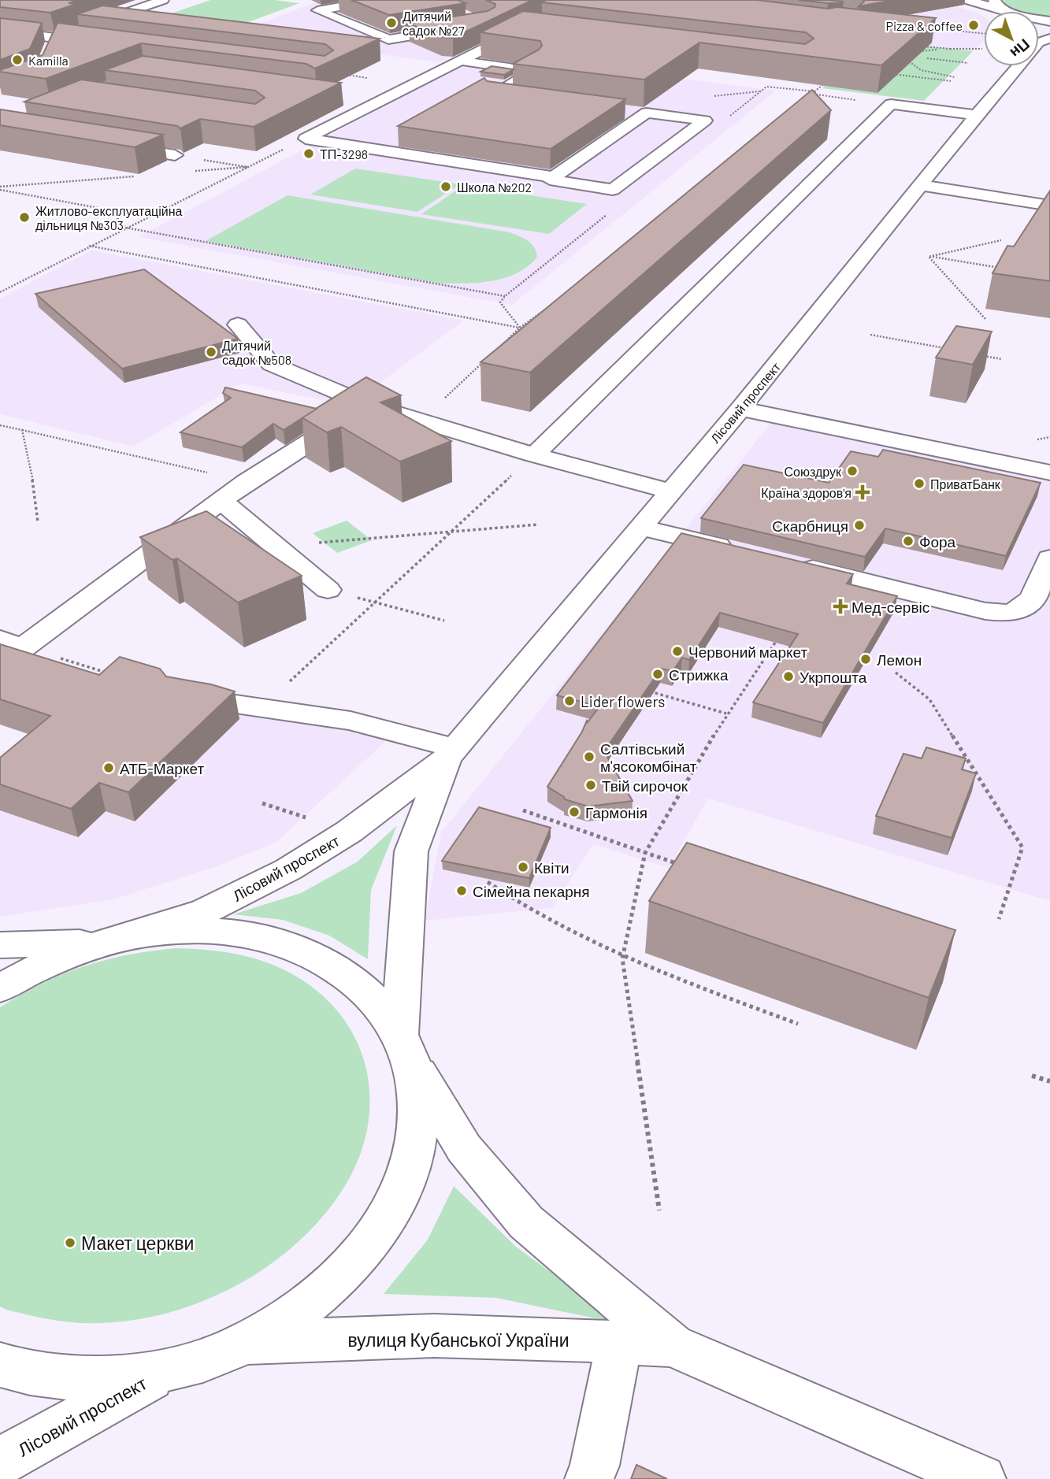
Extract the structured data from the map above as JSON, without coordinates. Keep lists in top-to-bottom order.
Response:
{
  "streets": {
    "street": ["Лісовий проспект", "вулиця Кубанської України"]
  },
  "crossings": [
    ["Лісовий проспект", "вулиця Кубанської України"]
  ],
  "places": {
    "other": [
      "Дитячий садок №27",
      "Pizza & coffee",
      "Kamilla",
      "ТП-3298",
      "Школа №202",
      "Житлово-експлуатаційна дільниця №303",
      "Дитячий садок №508",
      "Союздрук",
      "ПриватБанк",
      "Скарбниця",
      "Фора",
      "Червоний маркет",
      "Лемон",
      "Стрижка",
      "Укрпошта",
      "Lider flowers",
      "Салтівський м'ясокомбінат",
      "АТБ-Маркет",
      "Твій сирочок",
      "Гармонія",
      "Квіти",
      "Сімейна пекарня",
      "Макет церкви"
    ],
    "health": ["Країна здоров'я", "Мед-сервіс"]
  },
  "north": "bottom right"
}
